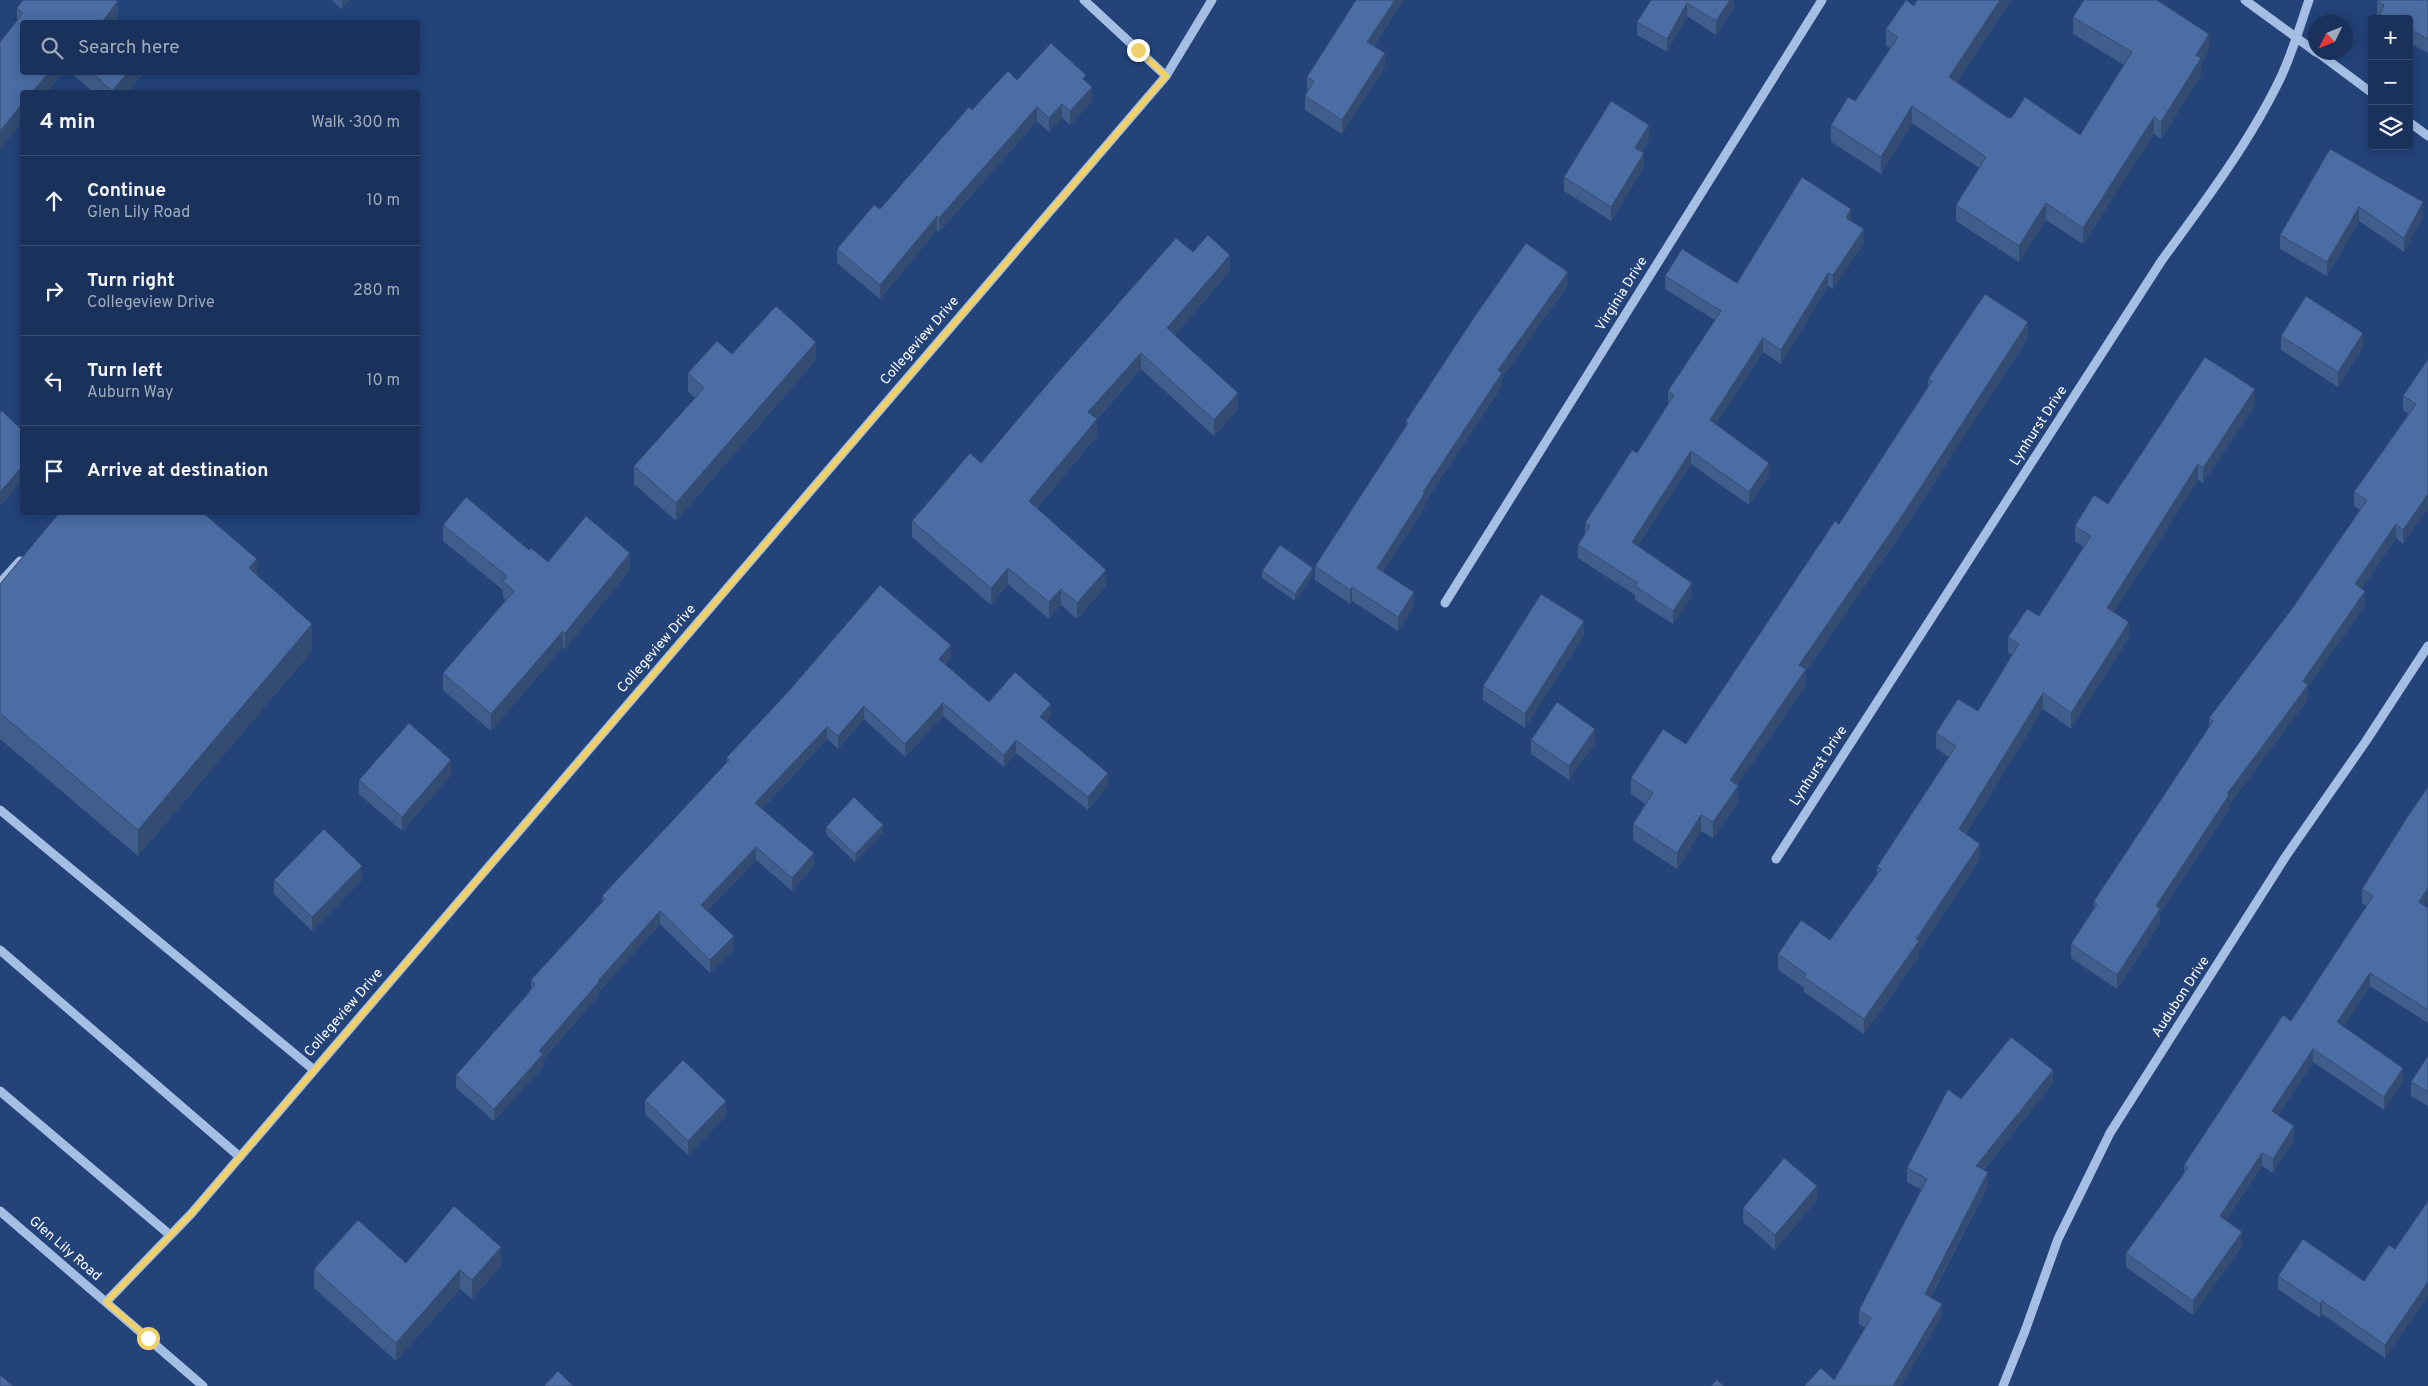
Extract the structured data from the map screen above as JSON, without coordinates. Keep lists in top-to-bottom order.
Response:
{
  "streets": {
    "street": [
      "Virginia Drive",
      "Collegeview Drive",
      "Lynhurst Drive",
      "Audubon Drive",
      "Glen Lily Road"
    ]
  },
  "crossings": [
    ["Collegeview Drive", "Glen Lily Road"]
  ],
  "north": "bottom left",
  "page": {
    "map_buttons": ["+", "−"],
    "search": "Search here",
    "heading": ["4 min", "Walk · 300 m"],
    "list": [
      ["Continue", "Glen Lily Road", "10 m"],
      ["Turn right", "Collegeview Drive", "280 m"],
      ["Turn left", "Auburn Way", "10 m"],
      "Arrive at destination"
    ]
  }
}
